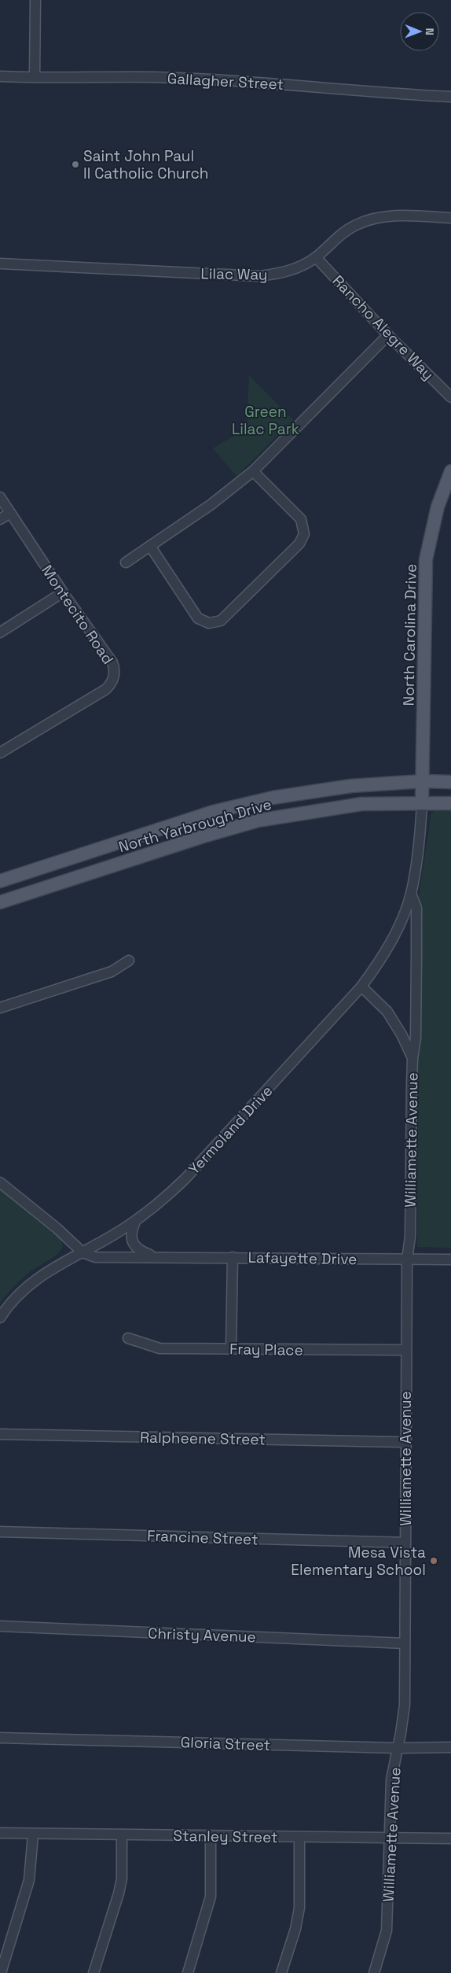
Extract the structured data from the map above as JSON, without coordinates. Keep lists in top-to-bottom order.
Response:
{
  "streets": {
    "main road": ["North Carolina Drive", "North Yarbrough Drive"],
    "street": [
      "Gallagher Street",
      "Lilac Way",
      "Rancho Alegre Way",
      "Montecito Road",
      "Yermoland Drive",
      "Williamette Avenue",
      "Lafayette Drive",
      "Fray Place",
      "Ralpheene Street",
      "Francine Street",
      "Christy Avenue",
      "Gloria Street",
      "Stanley Street"
    ]
  },
  "crossings": [
    ["Lilac Way", "Rancho Alegre Way"],
    ["North Carolina Drive", "North Yarbrough Drive"],
    ["North Carolina Drive", "Williamette Avenue"],
    ["North Yarbrough Drive", "Williamette Avenue"],
    ["Yermoland Drive", "Williamette Avenue"],
    ["Yermoland Drive", "Lafayette Drive"],
    ["Williamette Avenue", "Lafayette Drive"],
    ["Williamette Avenue", "Fray Place"],
    ["Williamette Avenue", "Ralpheene Street"],
    ["Williamette Avenue", "Francine Street"],
    ["Williamette Avenue", "Christy Avenue"],
    ["Williamette Avenue", "Gloria Street"],
    ["Williamette Avenue", "Stanley Street"]
  ],
  "parks": ["Green Lilac Park"],
  "places": ["Saint John Paul II Catholic Church", "Mesa Vista Elementary School"],
  "north": "right"
}
